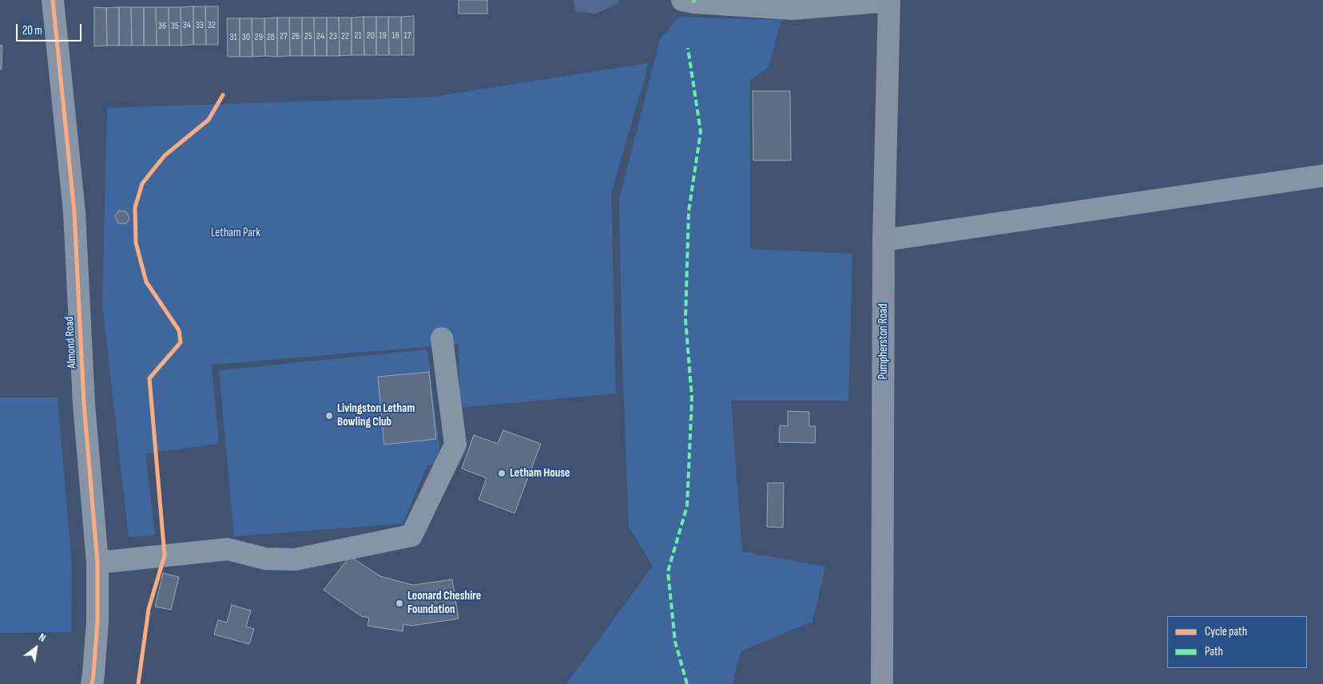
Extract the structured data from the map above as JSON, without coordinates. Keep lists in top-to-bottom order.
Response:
{
  "streets": {
    "main road": ["Pumpherston Road"],
    "street": ["Almond Road"]
  },
  "parks": ["Letham Park"],
  "places": ["Livingston Letham Bowling Club", "Letham House", "Leonard Cheshire Foundation"],
  "house_numbers": [
    "34",
    "33",
    "32",
    "36",
    "35",
    "21",
    "20",
    "19",
    "18",
    "17",
    "27",
    "26",
    "25",
    "24",
    "23",
    "22",
    "31",
    "30",
    "29",
    "28"
  ],
  "legend": ["Cycle path", "Path"],
  "scale_bar": "20 m",
  "north": "top right"
}
